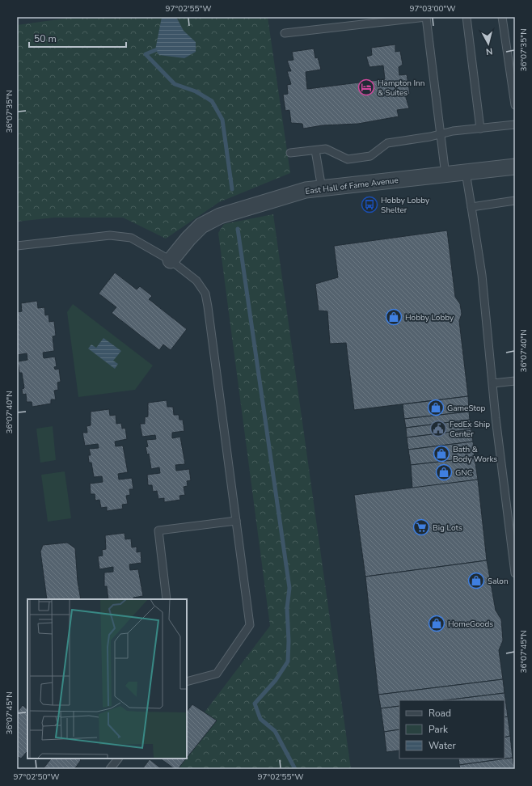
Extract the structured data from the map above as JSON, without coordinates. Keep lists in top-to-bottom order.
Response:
{
  "streets": {
    "street": ["East Hall of Fame Avenue"]
  },
  "places": {
    "hotel": ["Hampton Inn & Suites"],
    "bus stop": ["Hobby Lobby Shelter"],
    "shop": [
      "Hobby Lobby",
      "GameStop",
      "Bath & Body Works",
      "GNC",
      "Salon",
      "HomeGoods"
    ],
    "public building": ["FedEx Ship Center"],
    "supermarket": ["Big Lots"]
  },
  "legend": ["Road", "Park", "Water"],
  "scale_bar": "50 m",
  "north": "bottom",
  "coordinates": [
    "97°02'55\"W",
    "97°03'00\"W",
    "36°07'35\"N",
    "36°07'40\"N",
    "36°07'45\"N",
    "97°02'50\"W"
  ]
}
